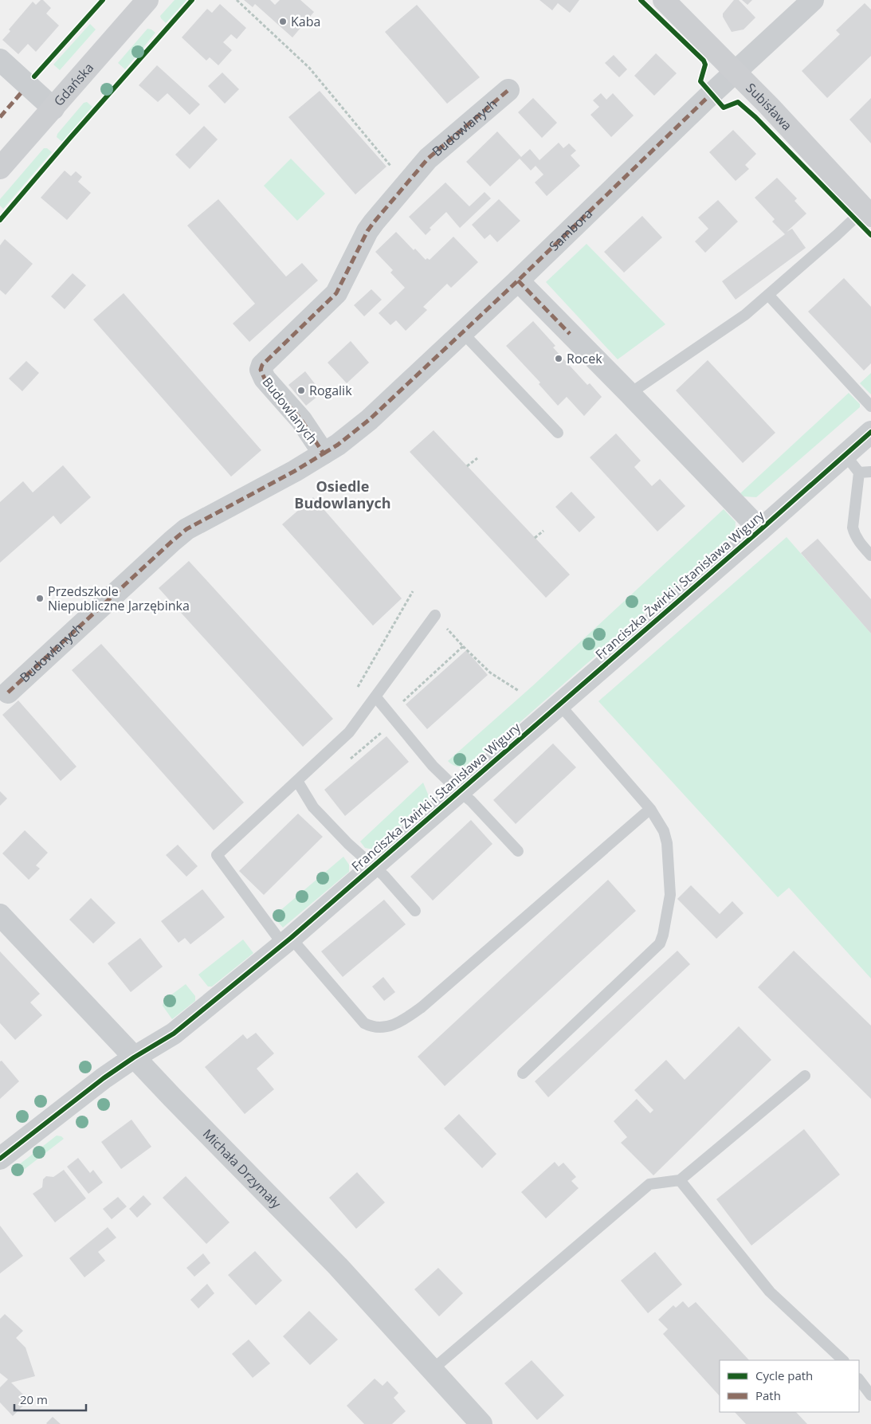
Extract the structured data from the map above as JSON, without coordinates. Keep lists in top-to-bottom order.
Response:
{
  "streets": {
    "street": [
      "Gdańska",
      "Subisława",
      "Budowlanych",
      "Sambora",
      "Franciszka Żwirki i Stanisława Wigury",
      "Michała Drzymały"
    ]
  },
  "crossings": [
    ["Subisława", "Sambora"],
    ["Budowlanych", "Sambora"],
    ["Franciszka Żwirki i Stanisława Wigury", "Michała Drzymały"]
  ],
  "districts": ["Osiedle Budowlanych"],
  "places": [
    "Kaba",
    "Rocek",
    "Rogalik",
    "Przedszkole Niepubliczne Jarzębinka"
  ],
  "legend": ["Cycle path", "Path"],
  "scale_bar": "20 m"
}
